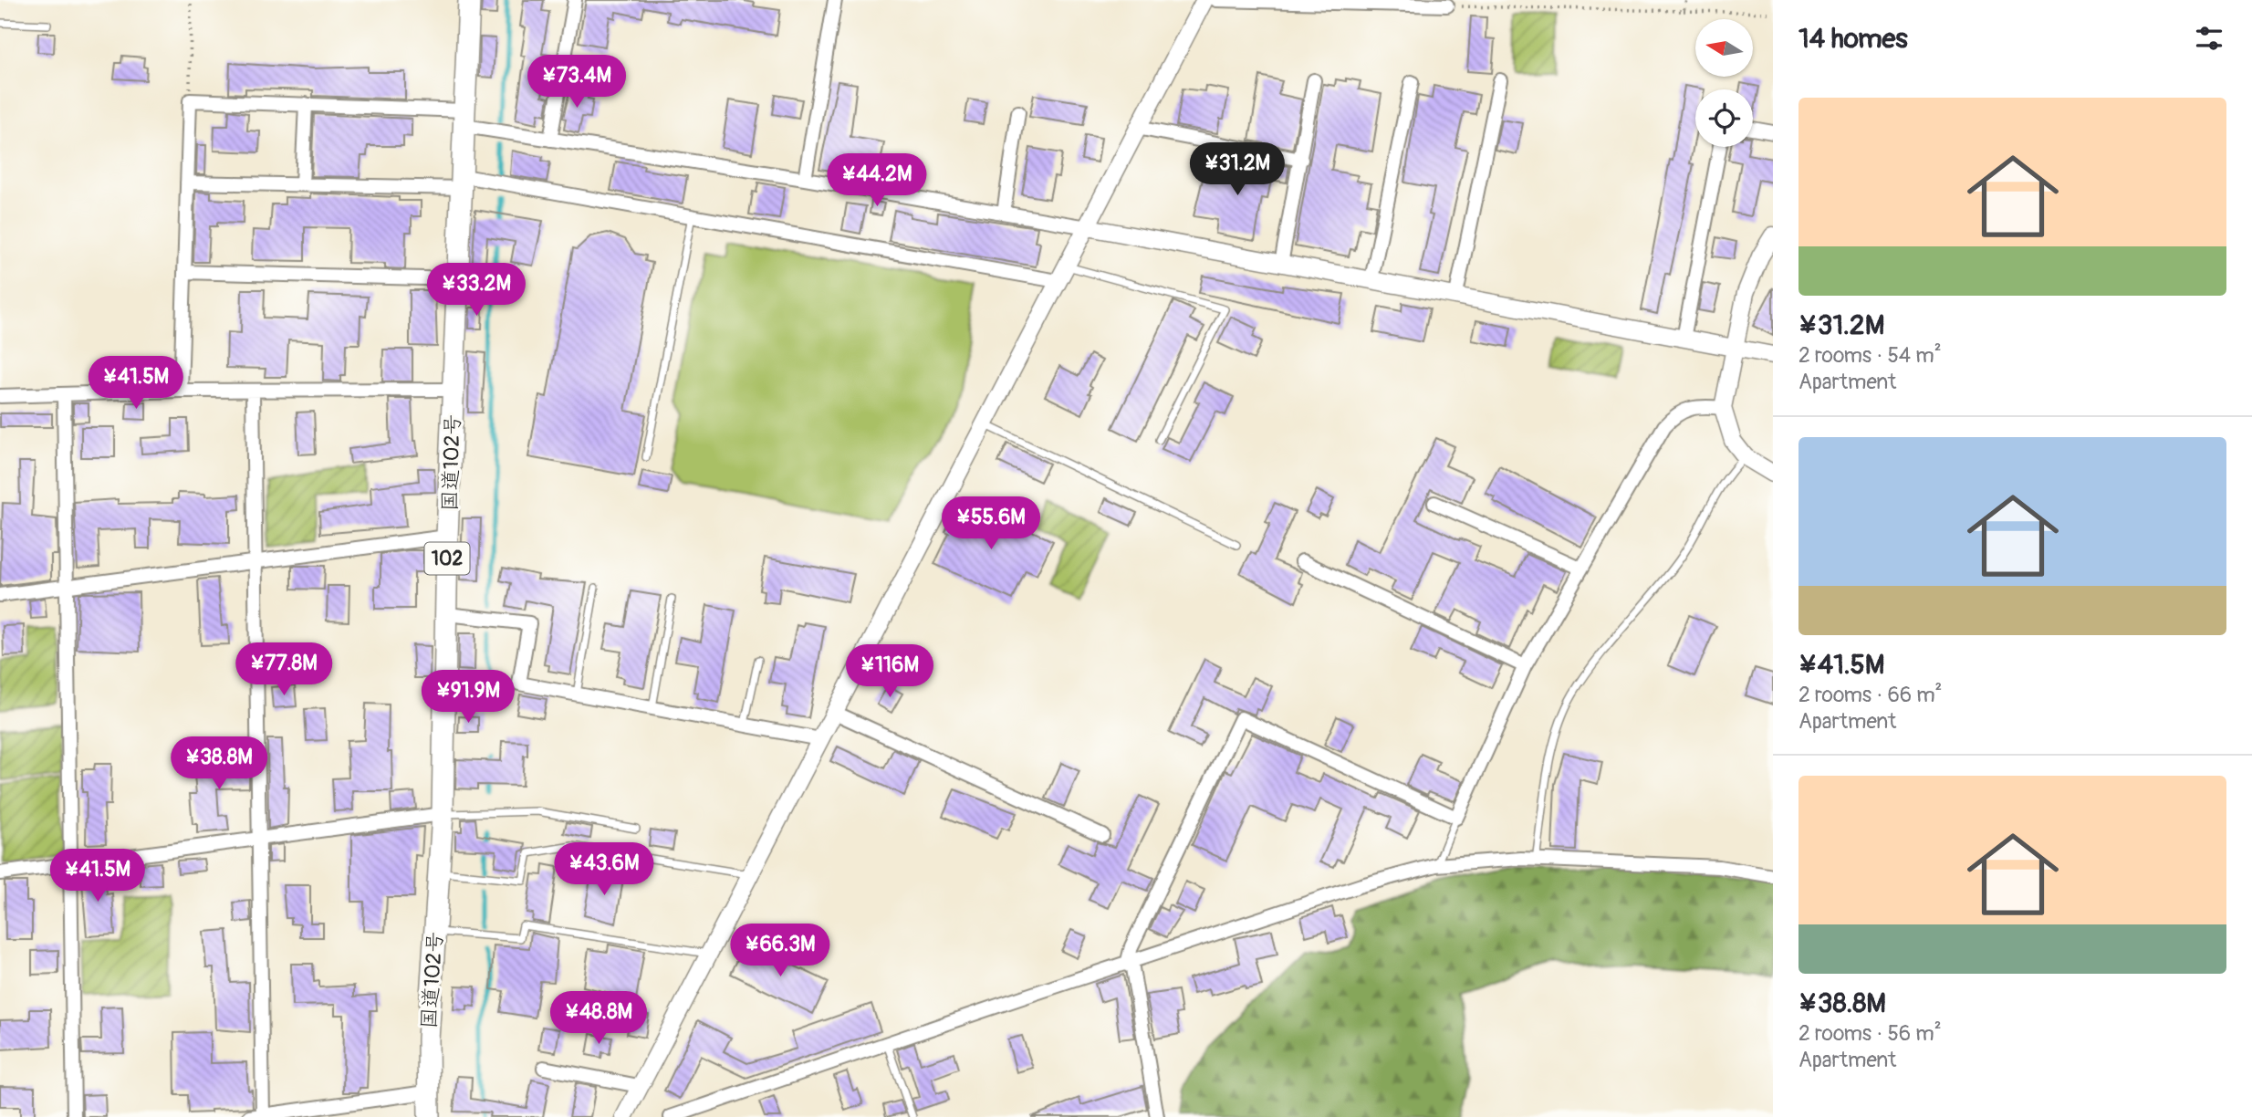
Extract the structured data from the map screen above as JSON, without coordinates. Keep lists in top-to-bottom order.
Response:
{
  "streets": {
    "highway": ["国道102号", "102"]
  },
  "north": "left",
  "page": {
    "heading": "14 homes",
    "price": [
      "¥73.4M",
      "¥31.2M",
      "¥44.2M",
      "¥33.2M",
      "¥41.5M",
      "¥55.6M",
      "¥77.8M",
      "¥116M",
      "¥91.9M",
      "¥38.8M",
      "¥43.6M",
      "¥41.5M",
      "¥66.3M",
      "¥48.8M"
    ],
    "list": [
      {
        "name": "¥31.2M",
        "note": "2 rooms · 54 m² · Apartment"
      },
      {
        "name": "¥41.5M",
        "note": "2 rooms · 66 m² · Apartment"
      },
      {
        "name": "¥38.8M",
        "note": "2 rooms · 56 m² · Apartment"
      }
    ]
  }
}
